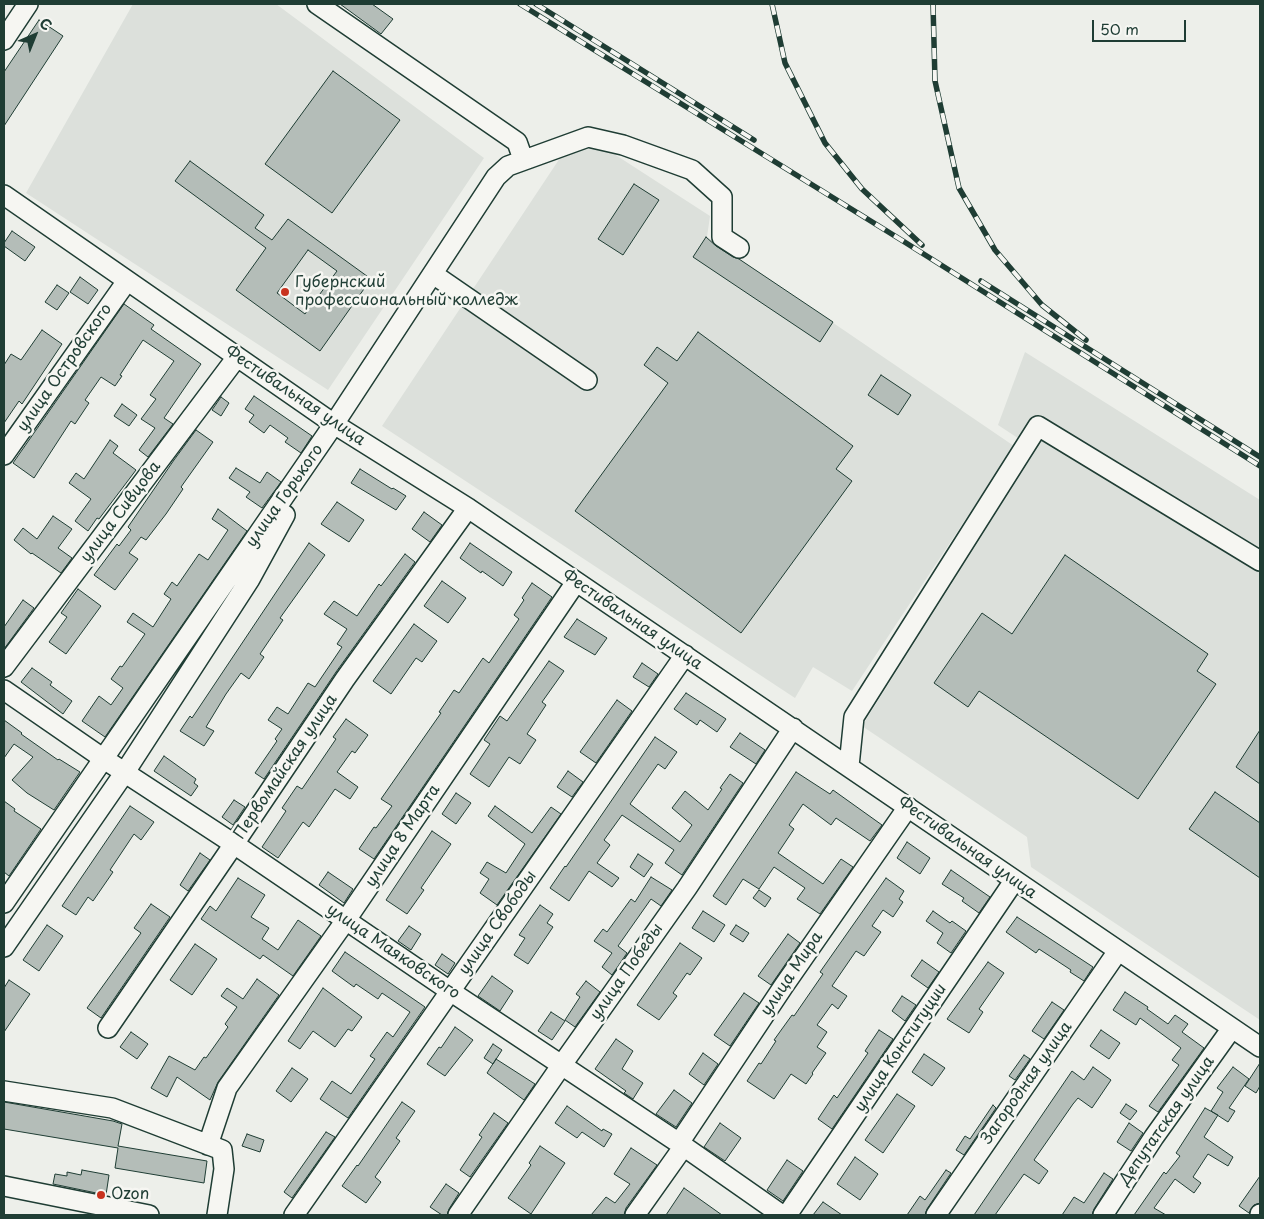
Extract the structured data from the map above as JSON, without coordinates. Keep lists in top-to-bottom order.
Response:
{
  "streets": {
    "street": [
      "улица Островского",
      "Фестивальная улица",
      "улица Горького",
      "улица Сивцова",
      "Первомайская улица",
      "улица 8 Марта",
      "улица Свободы",
      "улица Маяковского",
      "улица Победы",
      "улица Мира",
      "улица Конституции",
      "Загородная улица",
      "Депутатская улица"
    ]
  },
  "crossings": [
    ["улица Островского", "Фестивальная улица"],
    ["Фестивальная улица", "улица Горького"],
    ["Фестивальная улица", "улица Сивцова"],
    ["Фестивальная улица", "Первомайская улица"],
    ["Фестивальная улица", "улица 8 Марта"],
    ["Фестивальная улица", "улица Свободы"],
    ["Фестивальная улица", "улица Победы"],
    ["Фестивальная улица", "улица Мира"],
    ["Фестивальная улица", "улица Конституции"],
    ["Фестивальная улица", "Загородная улица"],
    ["Фестивальная улица", "Депутатская улица"],
    ["улица Горького", "улица Маяковского"],
    ["Первомайская улица", "улица Маяковского"],
    ["улица 8 Марта", "улица Маяковского"],
    ["улица Свободы", "улица Маяковского"],
    ["улица Маяковского", "улица Победы"],
    ["улица Маяковского", "улица Мира"]
  ],
  "places": ["Губернский профессиональный колледж", "Ozon"],
  "scale_bar": "50 m",
  "north": "top right"
}
